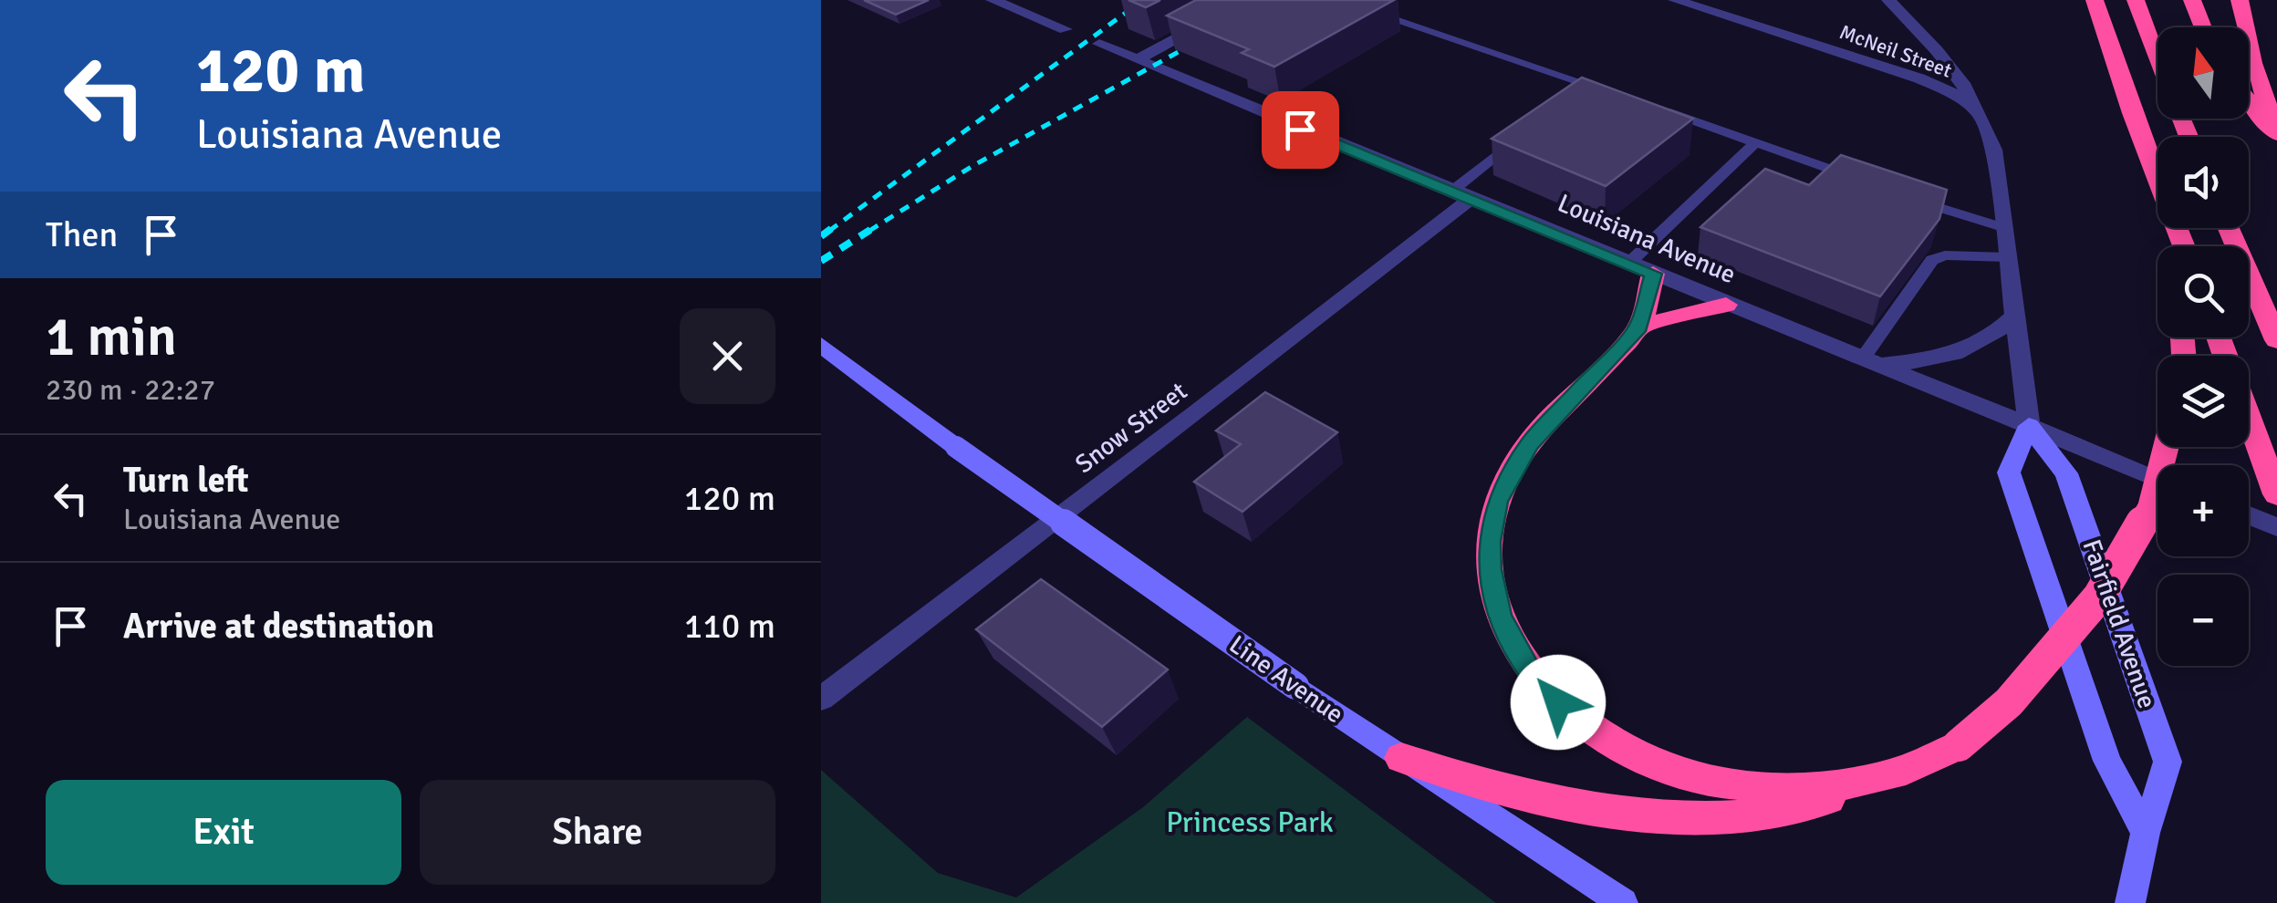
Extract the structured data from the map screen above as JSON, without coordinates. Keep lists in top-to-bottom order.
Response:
{
  "streets": {
    "main road": ["Fairfield Avenue", "Line Avenue"],
    "street": ["McNeil Street", "Louisiana Avenue", "Snow Street"]
  },
  "crossings": [
    ["Louisiana Avenue", "Snow Street"],
    ["Louisiana Avenue", "Fairfield Avenue"]
  ],
  "parks": ["Princess Park"],
  "north": "top",
  "page": {
    "turn": ["120 m", "Louisiana Avenue"],
    "map_buttons": ["+", "−"],
    "then": "Then",
    "heading": ["1 min", "230 m · 22:27"],
    "list": [
      {
        "name": "Turn left",
        "note": "Louisiana Avenue",
        "value": "120 m"
      },
      {
        "name": "Arrive at destination",
        "value": "110 m"
      }
    ],
    "buttons": ["Exit", "Share"]
  }
}
